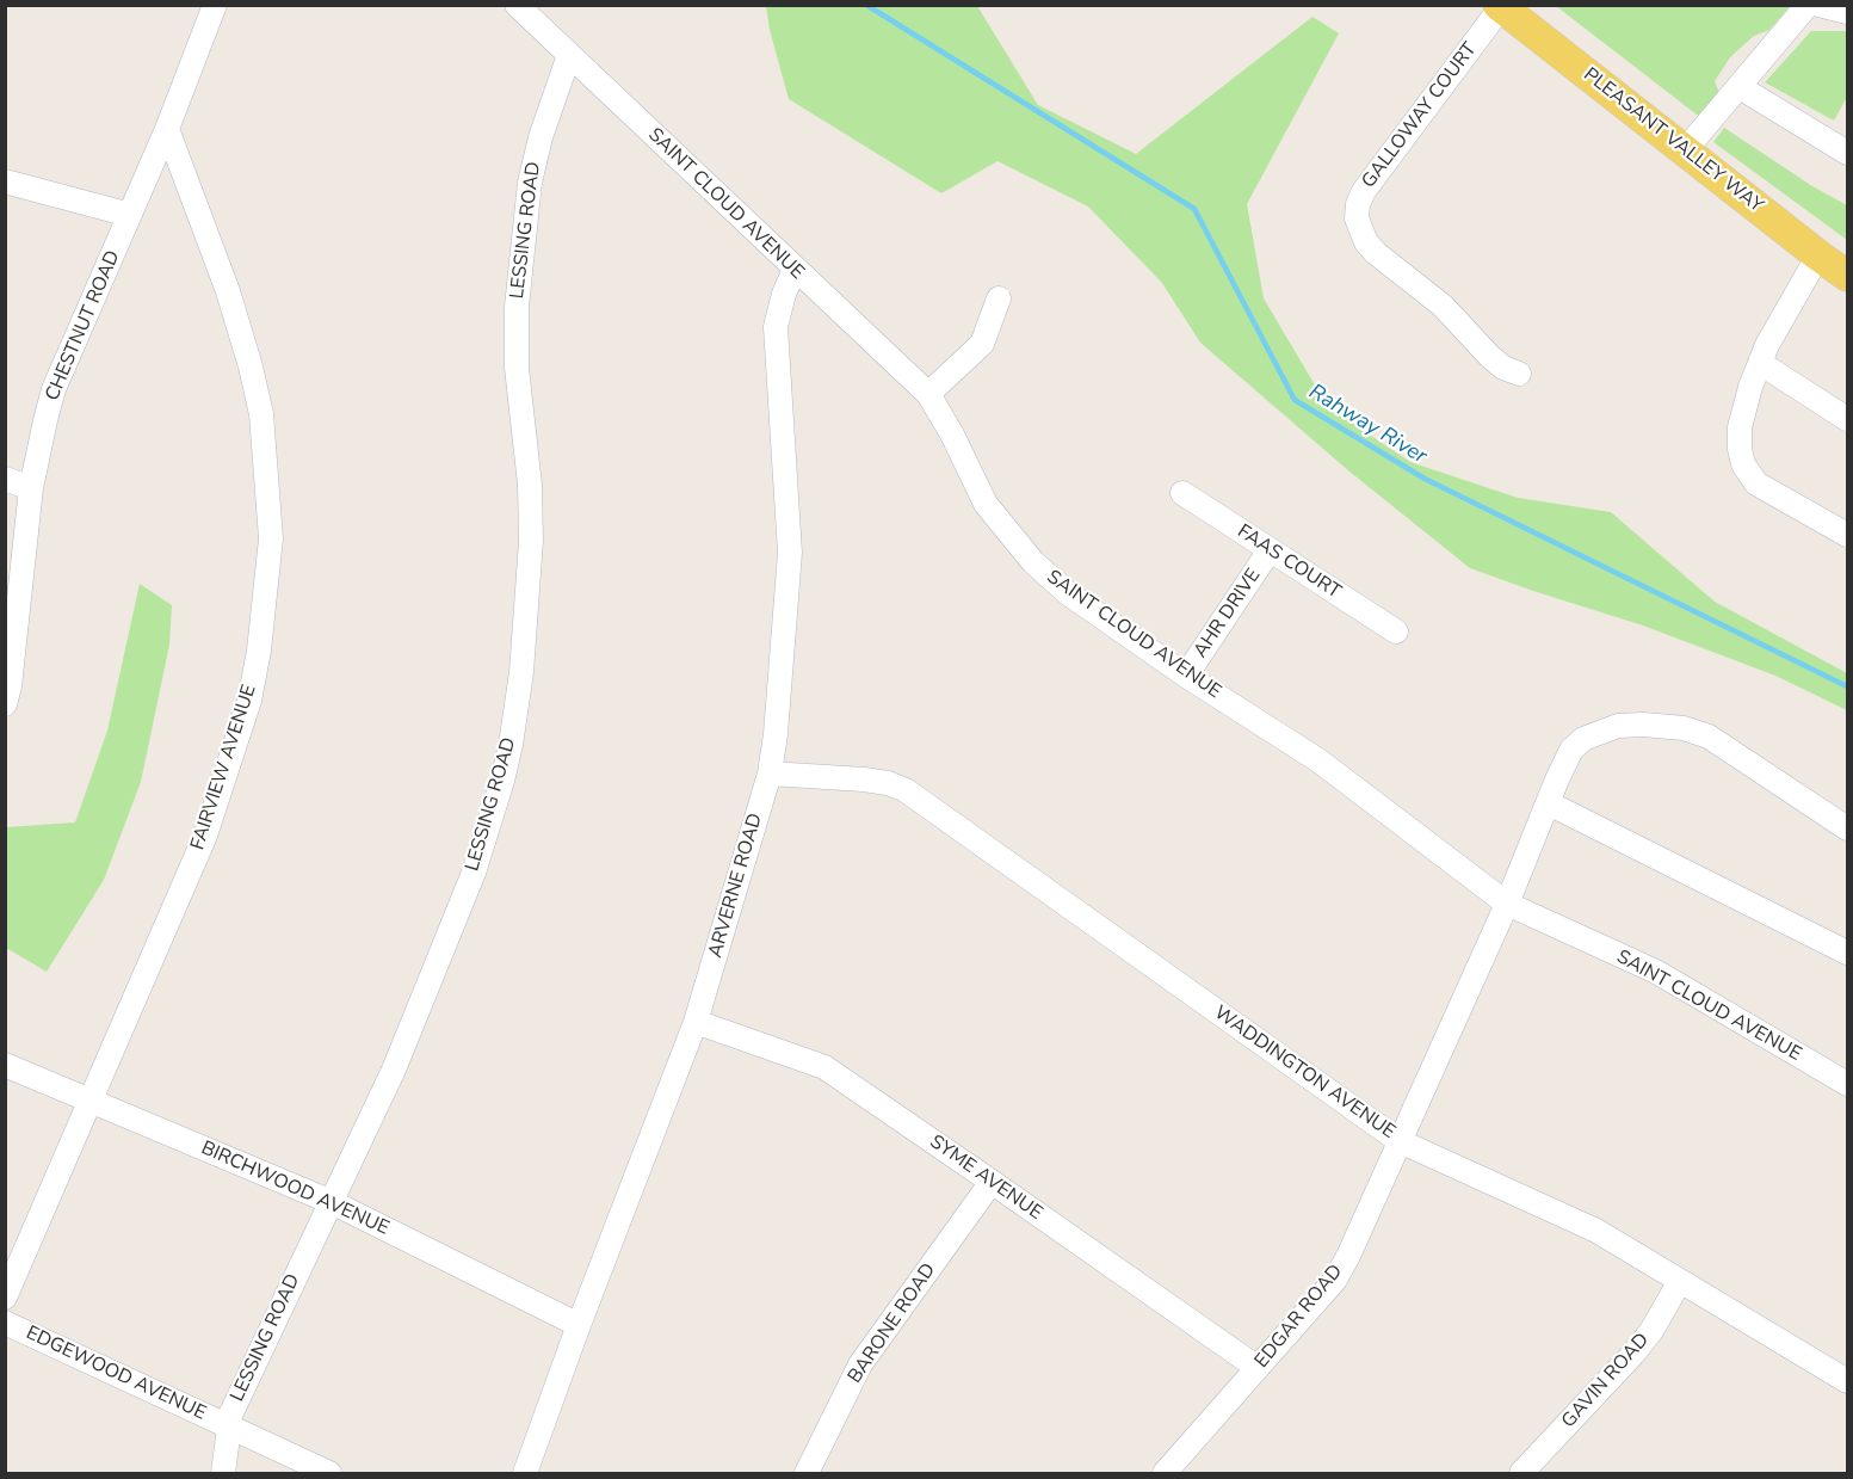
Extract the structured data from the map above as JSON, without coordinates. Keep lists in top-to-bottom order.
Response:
{
  "streets": {
    "main road": ["PLEASANT VALLEY WAY"],
    "street": [
      "GALLOWAY COURT",
      "SAINT CLOUD AVENUE",
      "LESSING ROAD",
      "CHESTNUT ROAD",
      "FAAS COURT",
      "AHR DRIVE",
      "FAIRVIEW AVENUE",
      "ARVERNE ROAD",
      "WADDINGTON AVENUE",
      "SYME AVENUE",
      "BIRCHWOOD AVENUE",
      "EDGAR ROAD",
      "BARONE ROAD",
      "EDGEWOOD AVENUE",
      "GAVIN ROAD"
    ]
  },
  "crossings": [
    ["GALLOWAY COURT", "PLEASANT VALLEY WAY"],
    ["SAINT CLOUD AVENUE", "LESSING ROAD"],
    ["SAINT CLOUD AVENUE", "AHR DRIVE"],
    ["SAINT CLOUD AVENUE", "ARVERNE ROAD"],
    ["SAINT CLOUD AVENUE", "EDGAR ROAD"],
    ["LESSING ROAD", "BIRCHWOOD AVENUE"],
    ["LESSING ROAD", "EDGEWOOD AVENUE"],
    ["CHESTNUT ROAD", "FAIRVIEW AVENUE"],
    ["FAAS COURT", "AHR DRIVE"],
    ["FAIRVIEW AVENUE", "BIRCHWOOD AVENUE"],
    ["ARVERNE ROAD", "WADDINGTON AVENUE"],
    ["ARVERNE ROAD", "SYME AVENUE"],
    ["ARVERNE ROAD", "BIRCHWOOD AVENUE"],
    ["WADDINGTON AVENUE", "EDGAR ROAD"],
    ["WADDINGTON AVENUE", "GAVIN ROAD"],
    ["SYME AVENUE", "EDGAR ROAD"],
    ["SYME AVENUE", "BARONE ROAD"]
  ],
  "water": ["Rahway River"]
}
